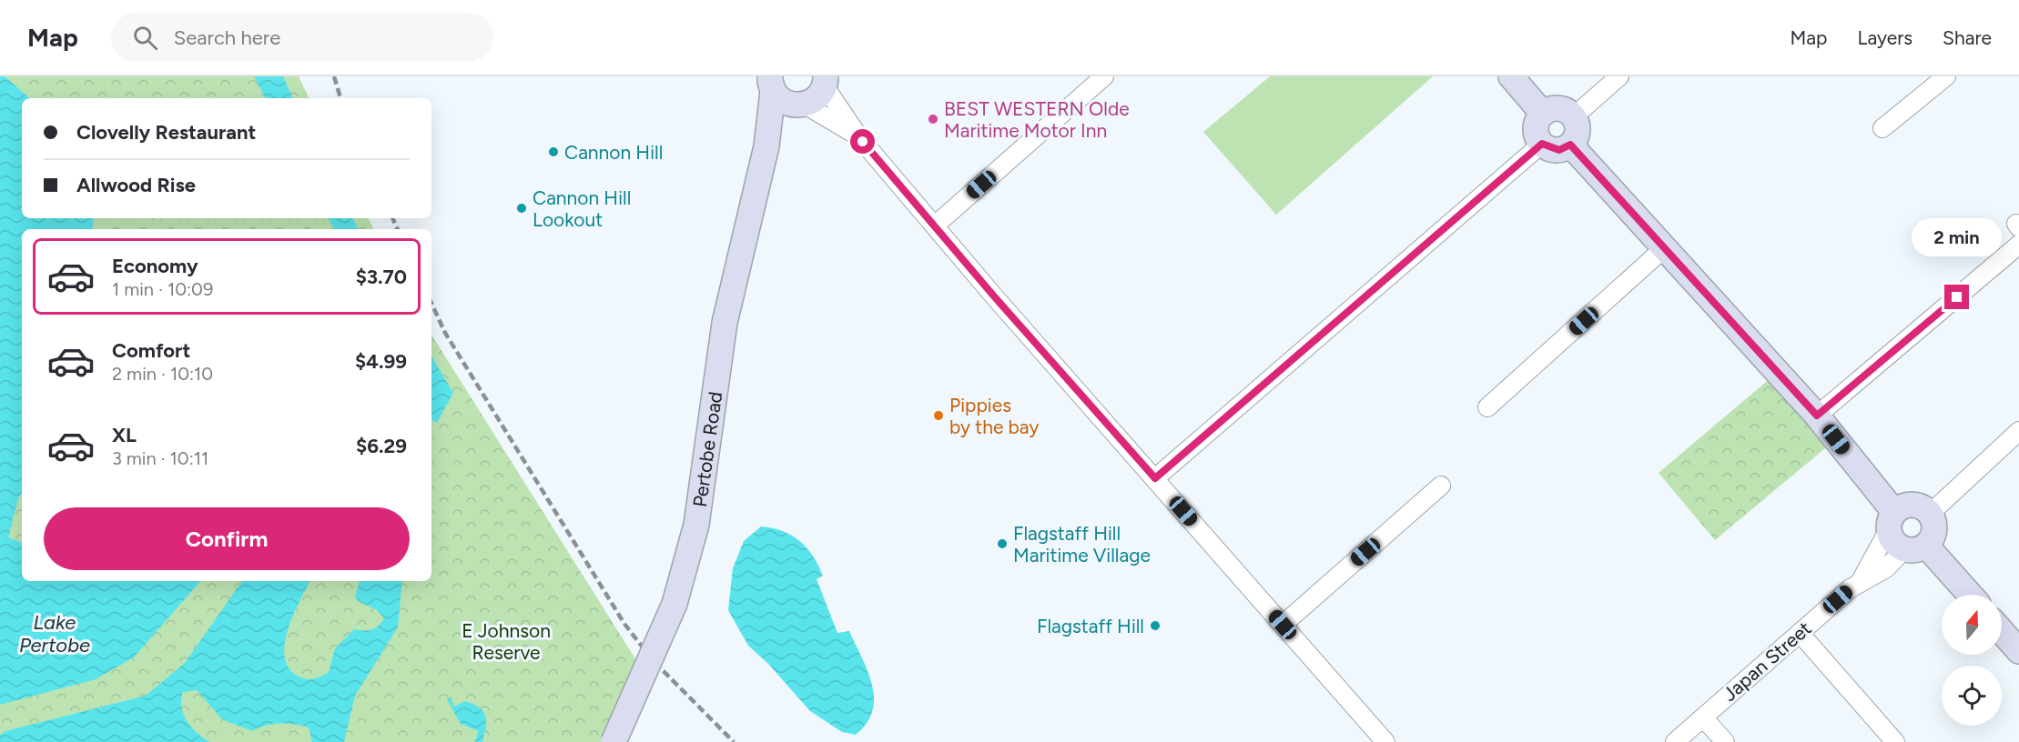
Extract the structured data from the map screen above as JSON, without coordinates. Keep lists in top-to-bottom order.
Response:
{
  "streets": {
    "street": ["Pertobe Road", "Japan Street"]
  },
  "water": ["Lake Pertobe"],
  "parks": ["E Johnson Reserve"],
  "places": [
    "BEST WESTERN Olde Maritime Motor Inn",
    "Cannon Hill",
    "Cannon Hill Lookout",
    "Pippies by the bay",
    "Flagstaff Hill Maritime Village",
    "Flagstaff Hill"
  ],
  "north": "top",
  "page": {
    "header": "Map",
    "search": "Search here",
    "nav": ["Map", "Layers", "Share"],
    "banner": ["Clovelly Restaurant", "Allwood Rise"],
    "bubble": "2 min",
    "list": [
      {
        "name": "Economy",
        "note": "1 min · 10:09",
        "value": "$3.70"
      },
      {
        "name": "Comfort",
        "note": "2 min · 10:10",
        "value": "$4.99"
      },
      {
        "name": "XL",
        "note": "3 min · 10:11",
        "value": "$6.29"
      }
    ],
    "buttons": "Confirm"
  }
}
